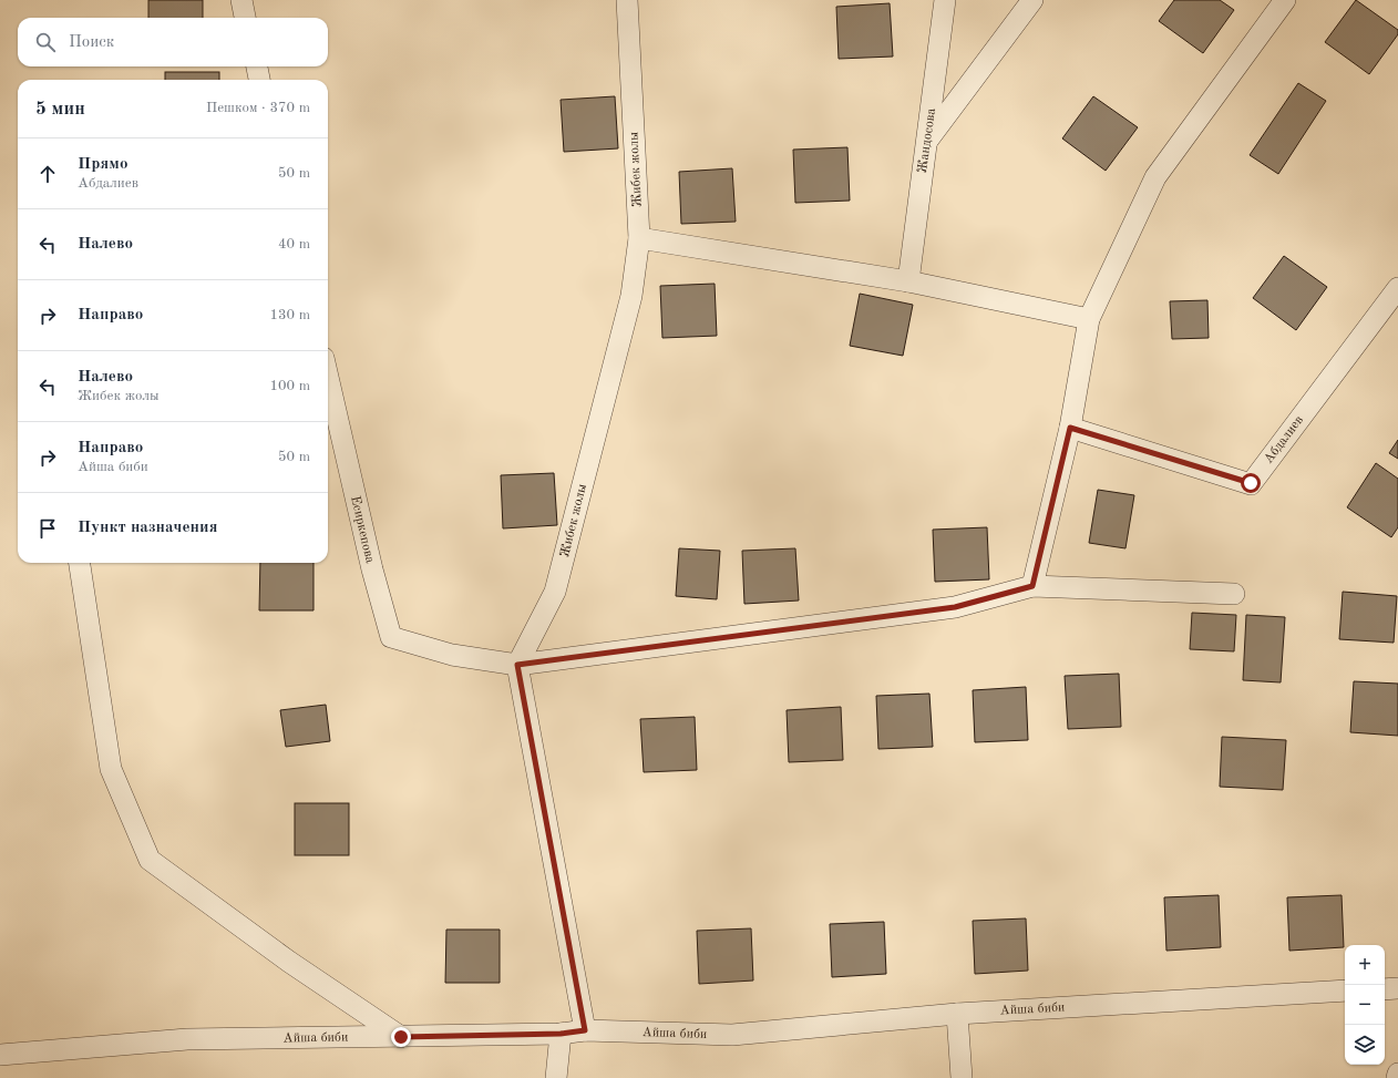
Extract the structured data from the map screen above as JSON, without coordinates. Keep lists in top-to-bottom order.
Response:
{
  "streets": {
    "street": [
      "Жандосова",
      "Жибек жолы",
      "Абдалиев",
      "Есиркепова",
      "Айша биби"
    ]
  },
  "crossings": [
    ["Жибек жолы", "Есиркепова"]
  ],
  "page": {
    "search": "Поиск",
    "heading": ["5 мин", "Пешком · 370 m"],
    "list": [
      ["Прямо", "Абдалиев", "50 m"],
      ["Налево", "40 m"],
      ["Направо", "130 m"],
      ["Налево", "Жибек жолы", "100 m"],
      ["Направо", "Айша биби", "50 m"],
      "Пункт назначения"
    ],
    "map_buttons": ["+", "−"]
  }
}
